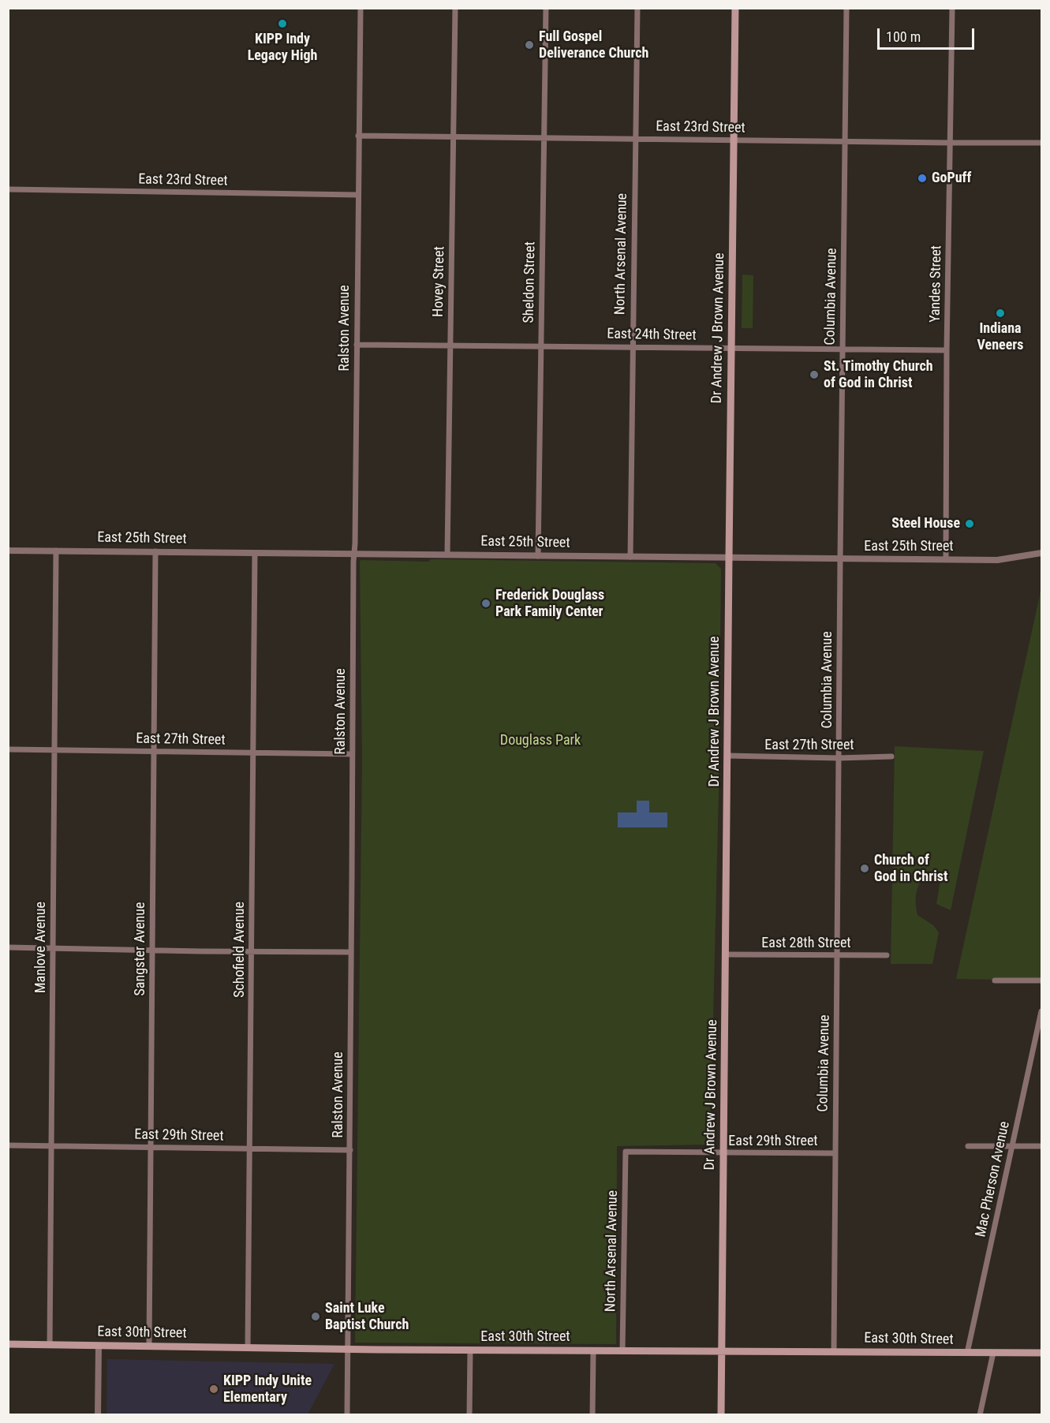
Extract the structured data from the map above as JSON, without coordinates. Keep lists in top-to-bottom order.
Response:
{
  "streets": {
    "main road": ["Dr Andrew J Brown Avenue", "East 30th Street"],
    "street": [
      "East 23rd Street",
      "North Arsenal Avenue",
      "Hovey Street",
      "Sheldon Street",
      "Yandes Street",
      "Columbia Avenue",
      "Ralston Avenue",
      "East 24th Street",
      "East 25th Street",
      "East 27th Street",
      "East 28th Street",
      "Manlove Avenue",
      "Sangster Avenue",
      "Schofield Avenue",
      "East 29th Street",
      "Mac Pherson Avenue"
    ]
  },
  "crossings": [
    ["East 23rd Street", "North Arsenal Avenue"],
    ["East 23rd Street", "Hovey Street"],
    ["East 23rd Street", "Sheldon Street"],
    ["East 23rd Street", "Yandes Street"],
    ["East 23rd Street", "Columbia Avenue"],
    ["East 23rd Street", "Ralston Avenue"],
    ["East 23rd Street", "Dr Andrew J Brown Avenue"],
    ["North Arsenal Avenue", "East 24th Street"],
    ["North Arsenal Avenue", "East 25th Street"],
    ["North Arsenal Avenue", "East 29th Street"],
    ["North Arsenal Avenue", "East 30th Street"],
    ["Hovey Street", "East 24th Street"],
    ["Hovey Street", "East 25th Street"],
    ["Sheldon Street", "East 24th Street"],
    ["Sheldon Street", "East 25th Street"],
    ["Yandes Street", "East 24th Street"],
    ["Yandes Street", "East 25th Street"],
    ["Columbia Avenue", "East 24th Street"],
    ["Columbia Avenue", "East 25th Street"],
    ["Columbia Avenue", "East 27th Street"],
    ["Columbia Avenue", "East 28th Street"],
    ["Columbia Avenue", "East 29th Street"],
    ["Columbia Avenue", "East 30th Street"],
    ["Ralston Avenue", "East 24th Street"],
    ["Ralston Avenue", "East 25th Street"],
    ["Ralston Avenue", "East 27th Street"],
    ["Ralston Avenue", "East 29th Street"],
    ["Ralston Avenue", "East 30th Street"],
    ["Dr Andrew J Brown Avenue", "East 24th Street"],
    ["Dr Andrew J Brown Avenue", "East 25th Street"],
    ["Dr Andrew J Brown Avenue", "East 27th Street"],
    ["Dr Andrew J Brown Avenue", "East 28th Street"],
    ["Dr Andrew J Brown Avenue", "East 29th Street"],
    ["Dr Andrew J Brown Avenue", "East 30th Street"],
    ["East 25th Street", "Manlove Avenue"],
    ["East 25th Street", "Sangster Avenue"],
    ["East 25th Street", "Schofield Avenue"],
    ["East 27th Street", "Manlove Avenue"],
    ["East 27th Street", "Sangster Avenue"],
    ["East 27th Street", "Schofield Avenue"],
    ["Manlove Avenue", "East 29th Street"],
    ["Manlove Avenue", "East 30th Street"],
    ["Sangster Avenue", "East 29th Street"],
    ["Sangster Avenue", "East 30th Street"],
    ["Schofield Avenue", "East 29th Street"],
    ["Schofield Avenue", "East 30th Street"],
    ["Mac Pherson Avenue", "East 30th Street"]
  ],
  "parks": ["Douglass Park"],
  "places": [
    "KIPP Indy Legacy High",
    "Full Gospel Deliverance Church",
    "GoPuff",
    "Indiana Veneers",
    "St. Timothy Church of God in Christ",
    "Steel House",
    "Frederick Douglass Park Family Center",
    "Church of God in Christ",
    "Saint Luke Baptist Church",
    "KIPP Indy Unite Elementary"
  ],
  "scale_bar": "100 m"
}
